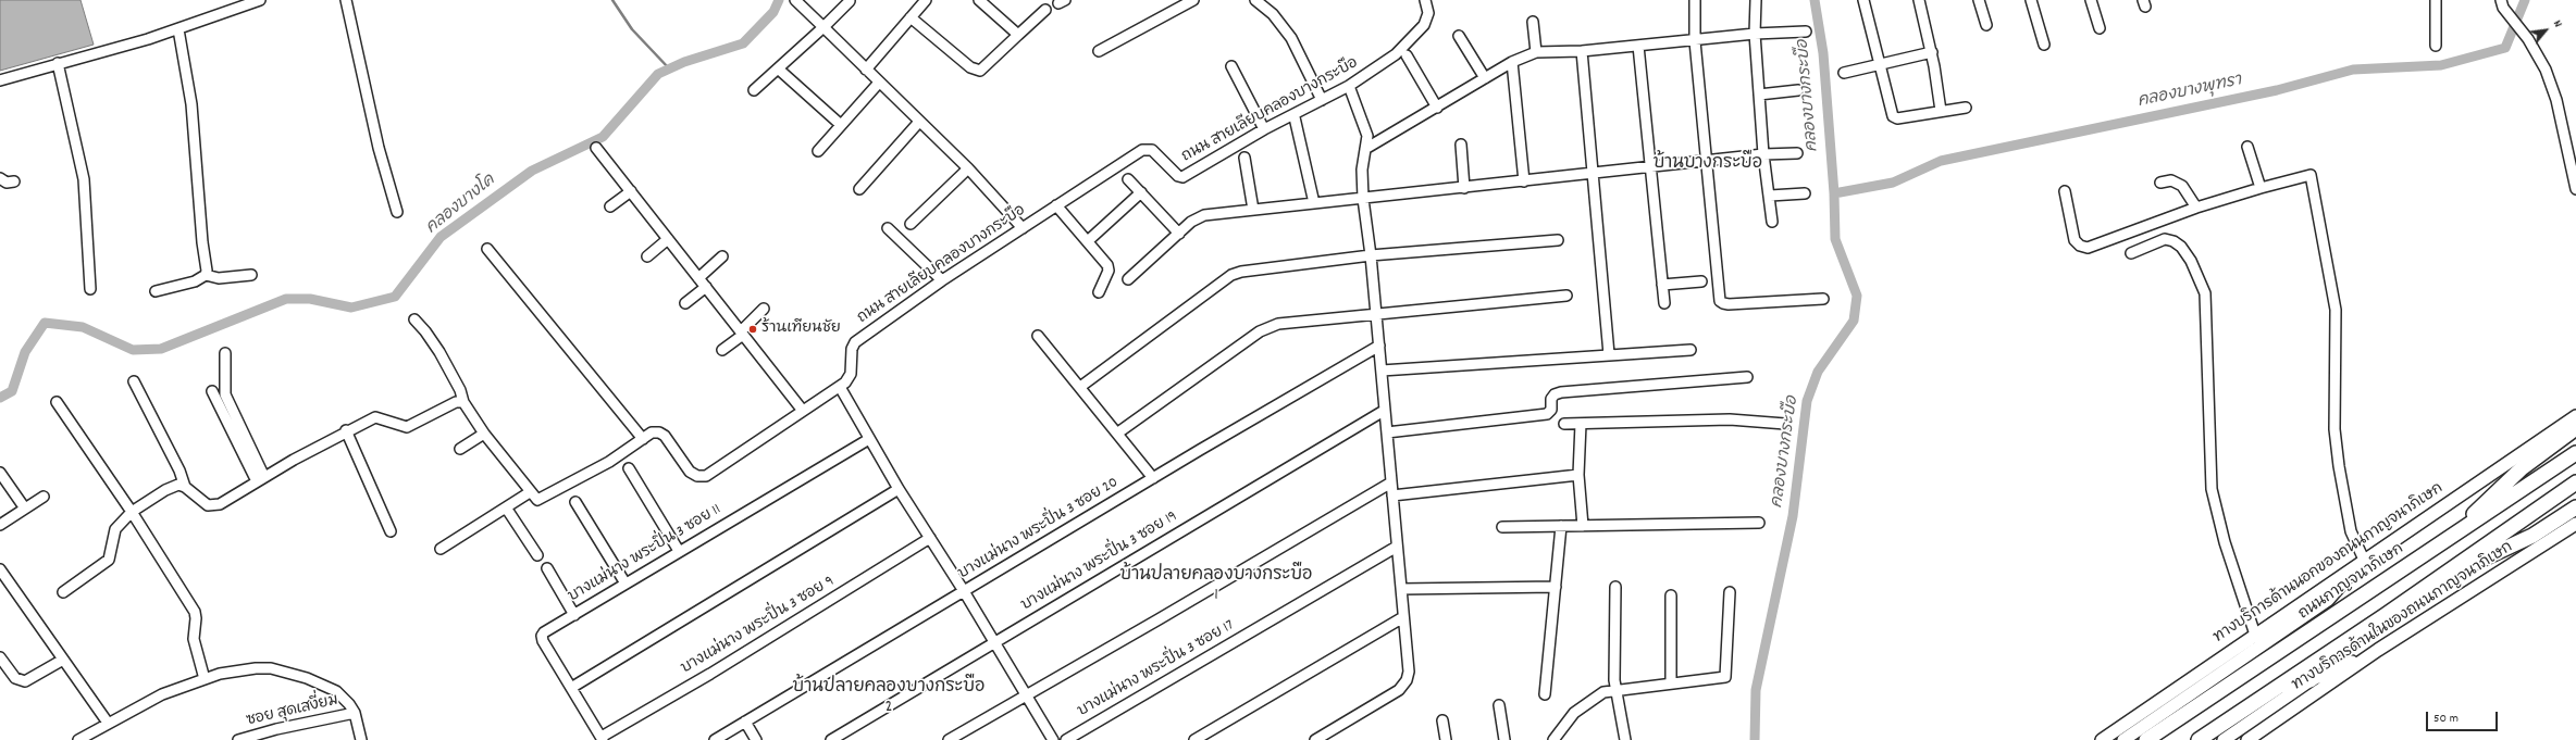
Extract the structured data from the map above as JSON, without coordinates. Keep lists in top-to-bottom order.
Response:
{
  "streets": {
    "highway": ["ถนนกาญจนาภิเษก"],
    "main road": ["ทางบริการด้านนอกของถนนกาญจนาภิเษก", "ทางบริการด้านในของถนนกาญจนาภิเษก"],
    "street": [
      "ถนน สายเลียบคลองบางกระบือ",
      "บางแม่นาง พระปิ่น 3 ซอย 20",
      "บางแม่นาง พระปิ่น 3 ซอย 11",
      "บางแม่นาง พระปิ่น 3 ซอย 19",
      "บางแม่นาง พระปิ่น 3 ซอย 9",
      "บางแม่นาง พระปิ่น 3 ซอย 17",
      "ซอย สุดเสงี่ยม"
    ]
  },
  "crossings": [
    ["บางแม่นาง พระปิ่น 3 ซอย 11", "บางแม่นาง พระปิ่น 3 ซอย 9"]
  ],
  "districts": ["บ้านบางกระบือ", "บ้านปลายคลองบางกระบือ 1", "บ้านปลายคลองบางกระบือ 2"],
  "water": ["คลองบางพุทรา", "คลองบางกระบือ", "คลองบางโค"],
  "places": ["ร้านเทียนชัย"],
  "scale_bar": "50 m",
  "north": "top right"
}
